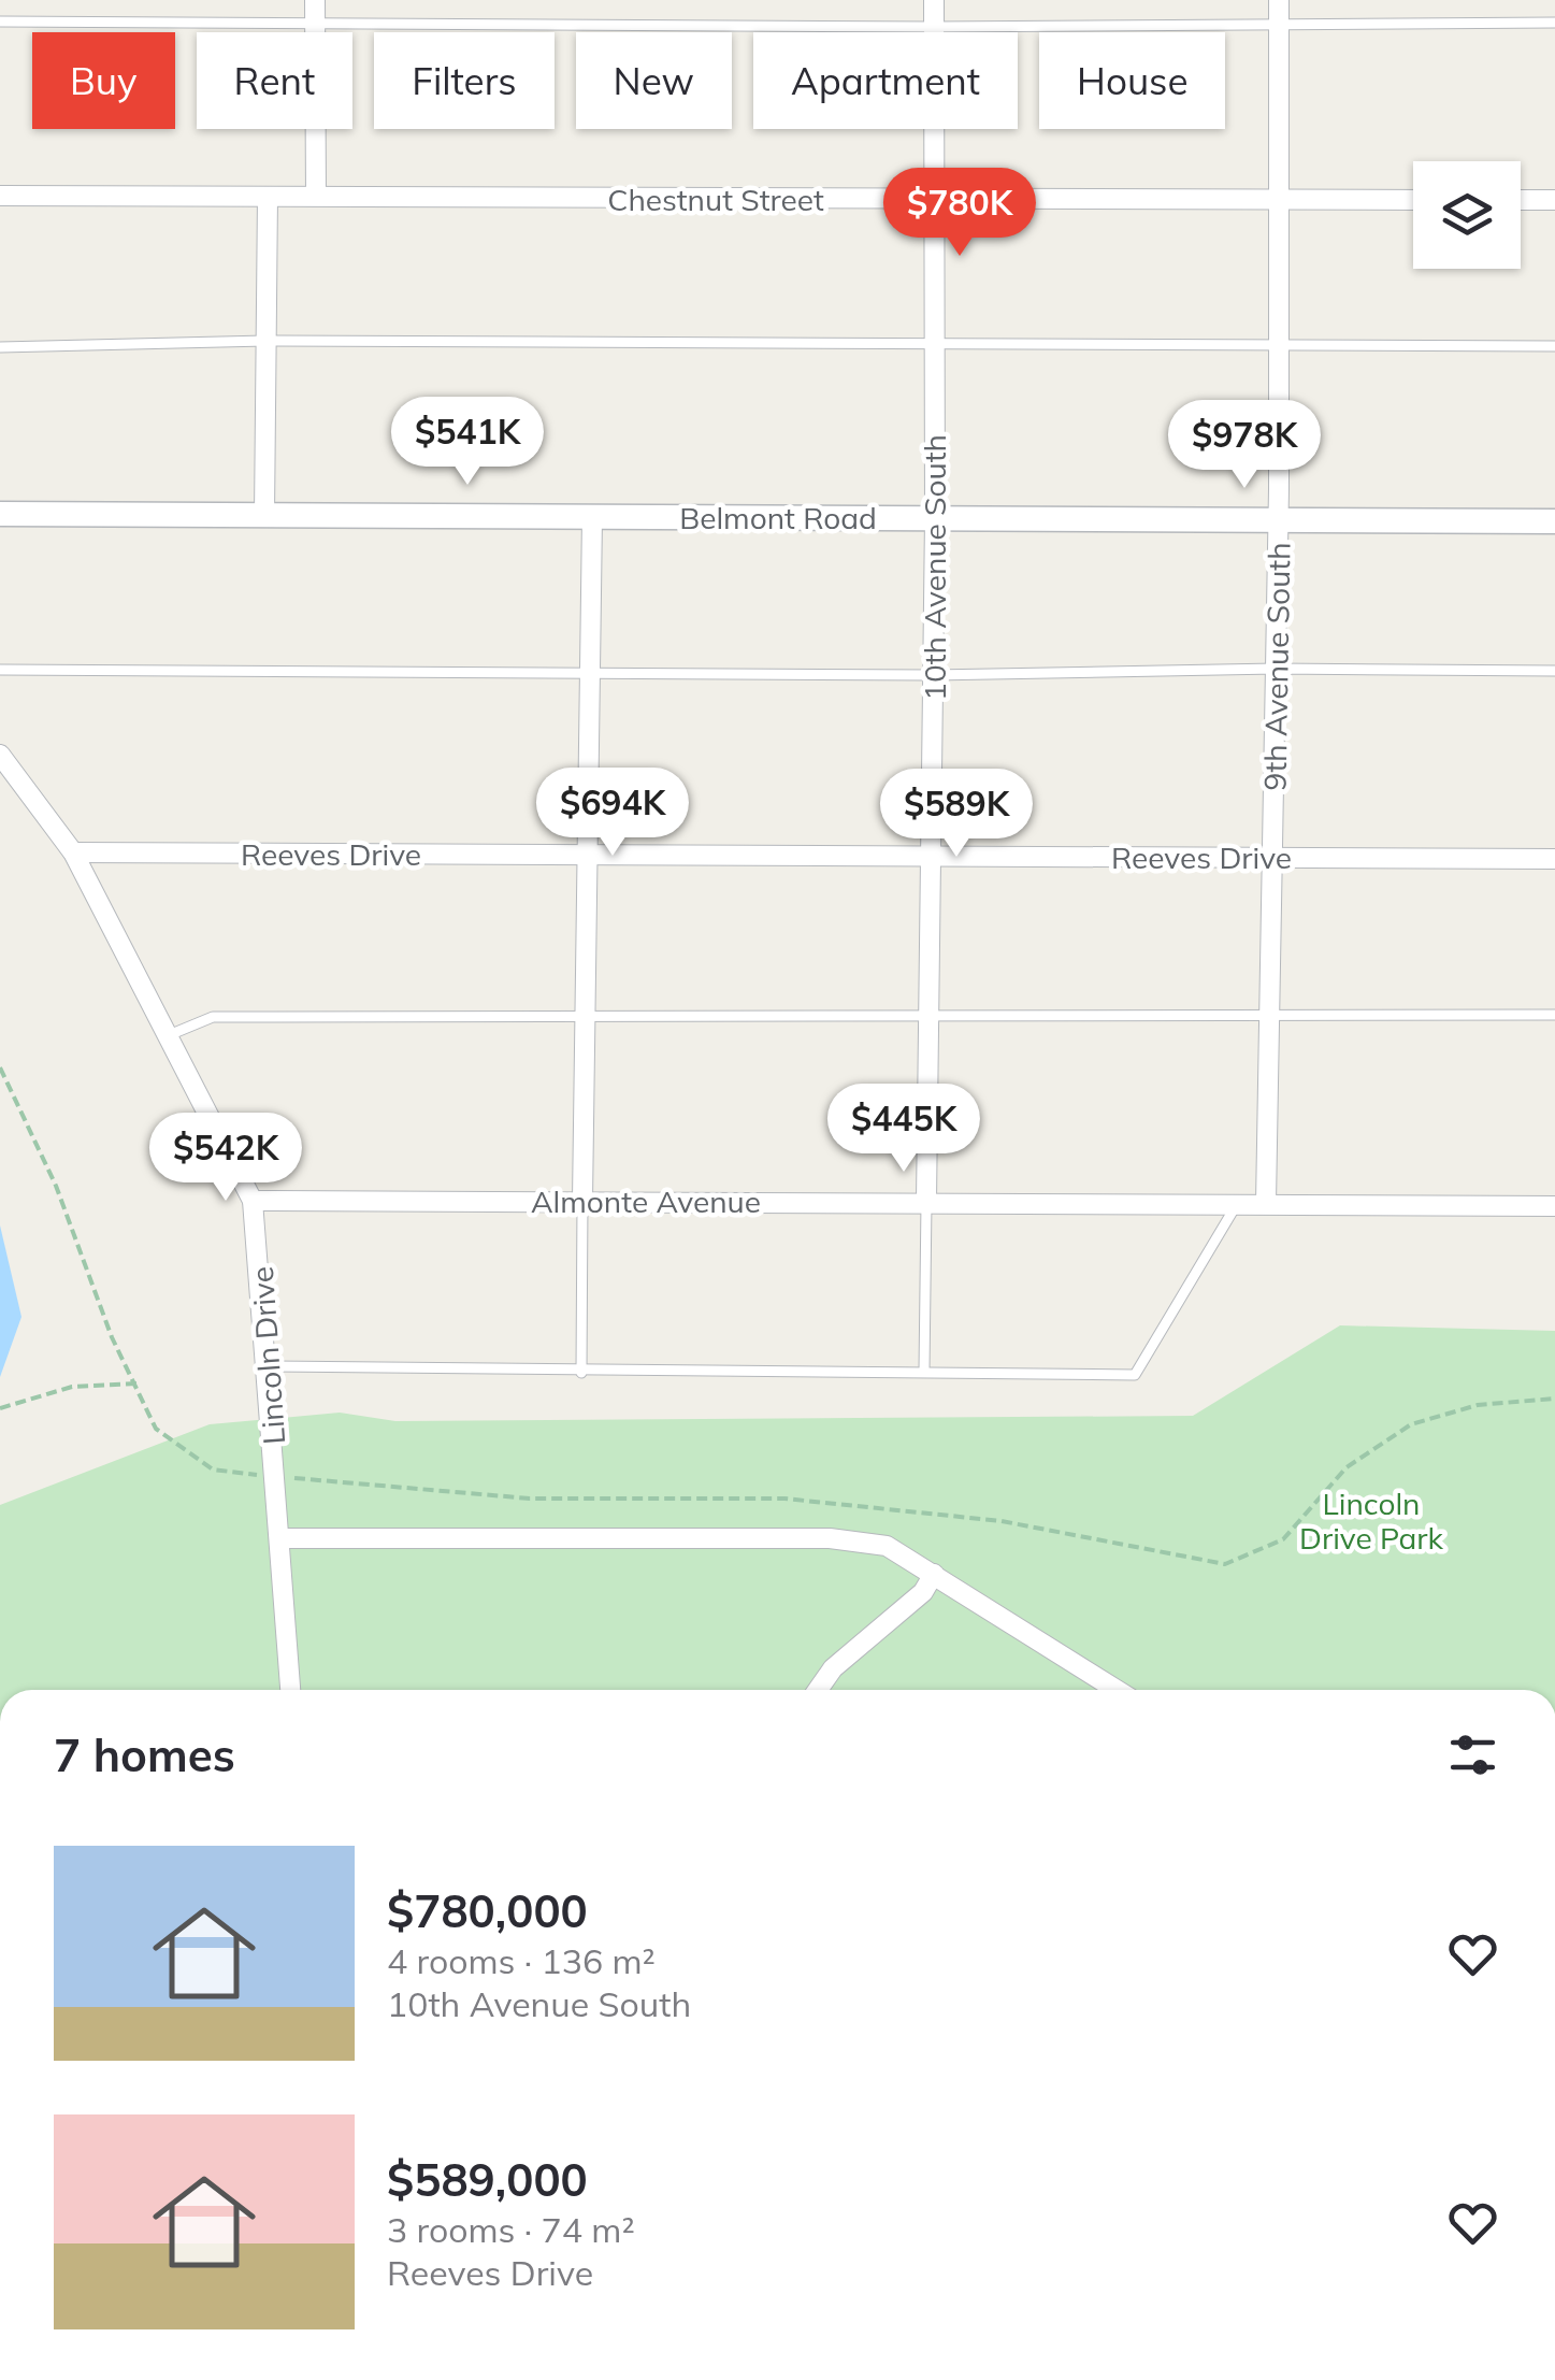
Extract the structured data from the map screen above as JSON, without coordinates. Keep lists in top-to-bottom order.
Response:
{
  "streets": {
    "street": [
      "Chestnut Street",
      "Belmont Road",
      "10th Avenue South",
      "9th Avenue South",
      "Reeves Drive",
      "Almonte Avenue",
      "Lincoln Drive"
    ]
  },
  "crossings": [
    ["Chestnut Street", "10th Avenue South"],
    ["Chestnut Street", "9th Avenue South"],
    ["Belmont Road", "10th Avenue South"],
    ["Belmont Road", "9th Avenue South"],
    ["10th Avenue South", "Reeves Drive"],
    ["10th Avenue South", "Almonte Avenue"],
    ["9th Avenue South", "Reeves Drive"],
    ["9th Avenue South", "Almonte Avenue"],
    ["Reeves Drive", "Lincoln Drive"],
    ["Almonte Avenue", "Lincoln Drive"]
  ],
  "parks": ["Lincoln Drive Park"],
  "page": {
    "chip": [
      "Buy",
      "Rent",
      "Filters",
      "New",
      "Apartment",
      "House"
    ],
    "price": [
      "$780K",
      "$541K",
      "$978K",
      "$694K",
      "$589K",
      "$445K",
      "$542K"
    ],
    "heading": "7 homes",
    "list": [
      {
        "name": "$780,000",
        "note": "4 rooms · 136 m² · 10th Avenue South"
      },
      {
        "name": "$589,000",
        "note": "3 rooms · 74 m² · Reeves Drive"
      }
    ]
  }
}
